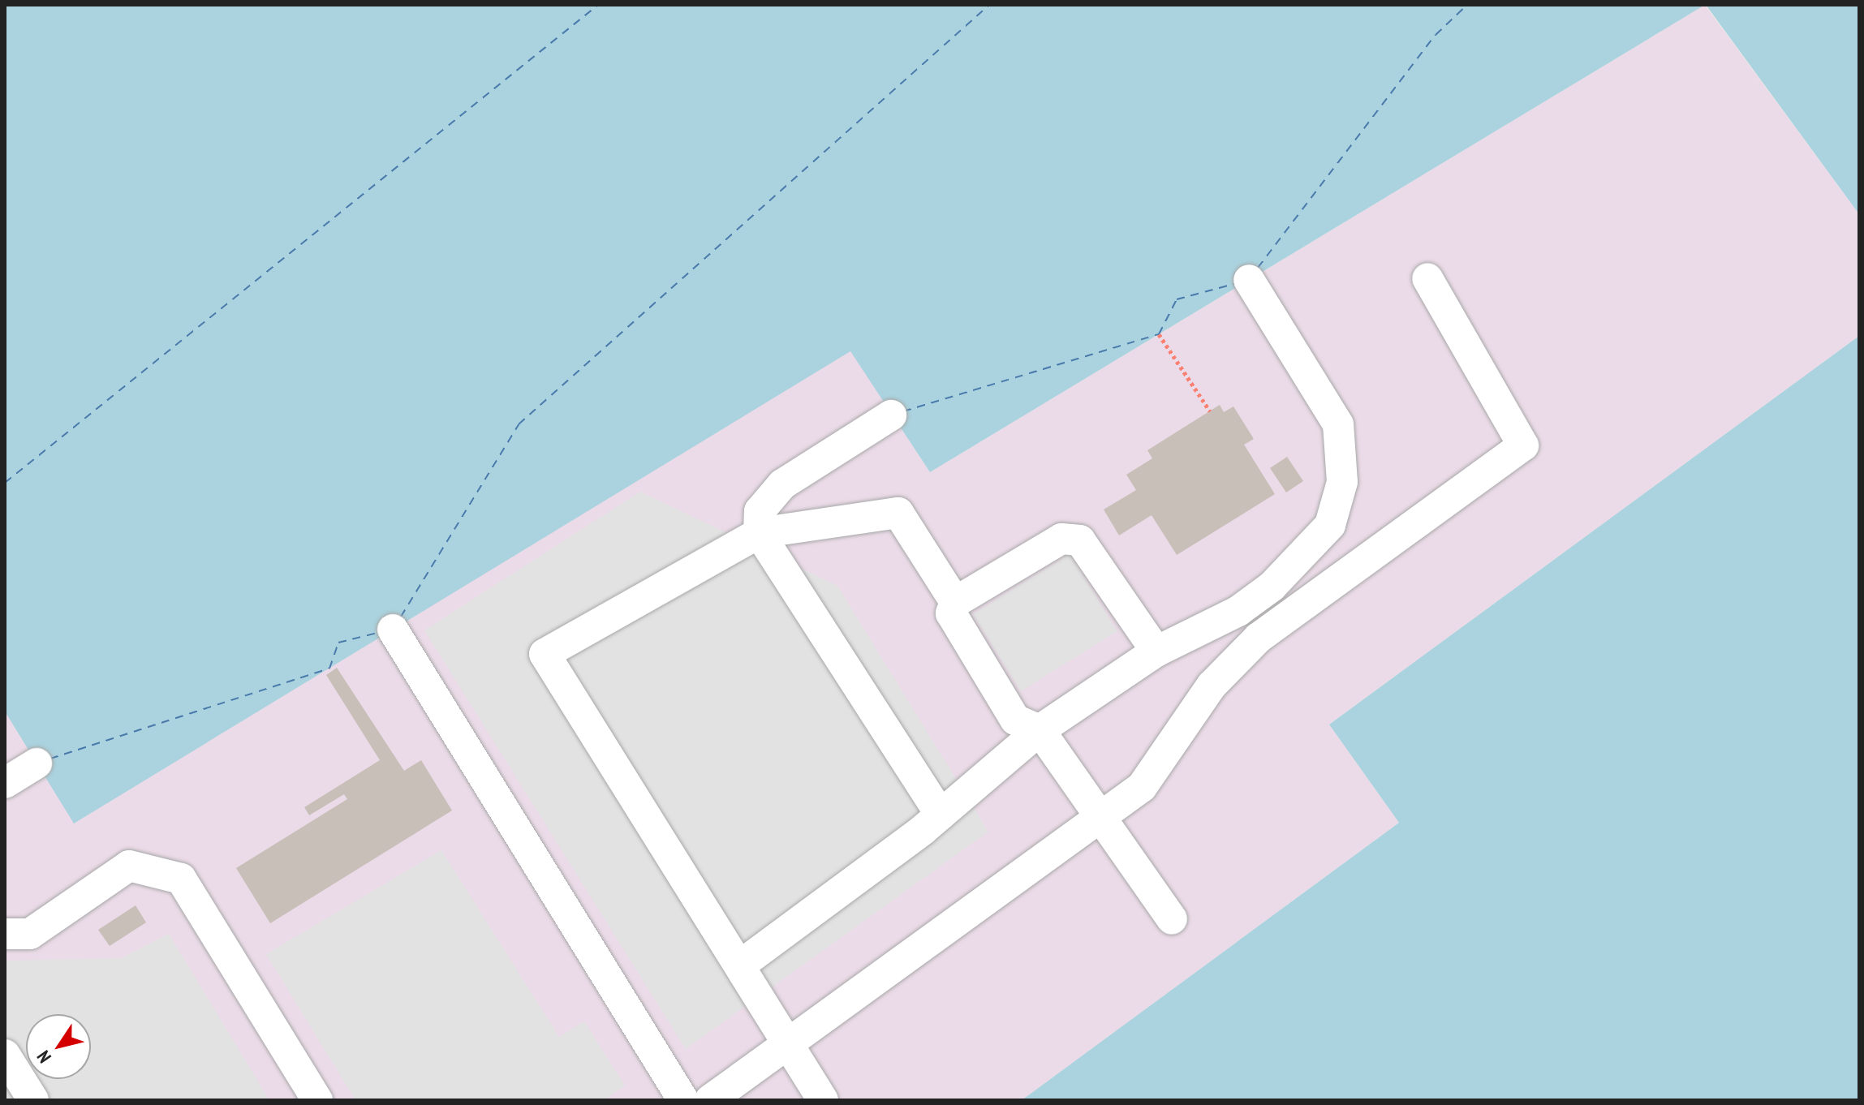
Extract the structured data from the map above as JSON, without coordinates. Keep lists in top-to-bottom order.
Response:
{
  "north": "bottom left"
}
